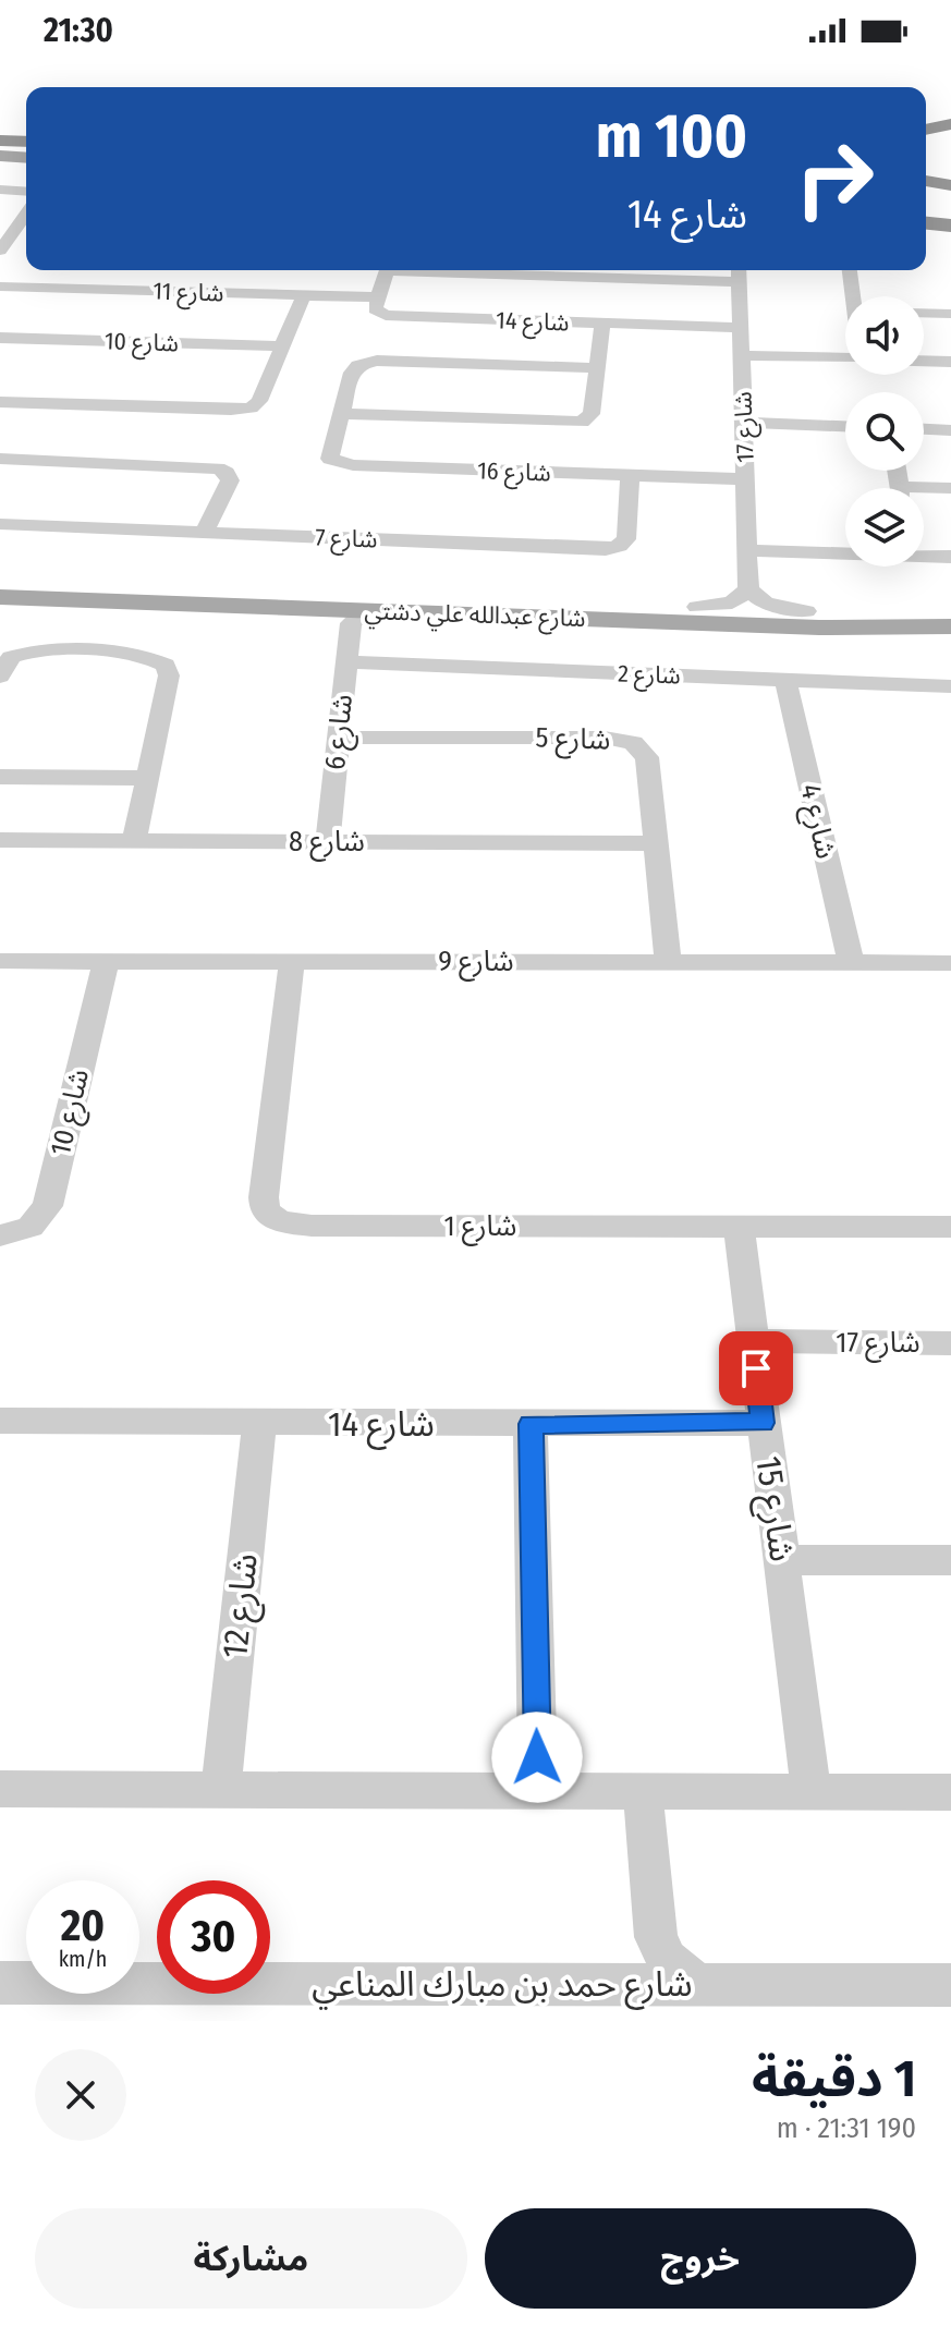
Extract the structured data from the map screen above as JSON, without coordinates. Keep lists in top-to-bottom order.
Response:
{
  "streets": {
    "main road": ["شارع عبدالله علي دشتي"],
    "street": [
      "شارع 11",
      "شارع 14",
      "شارع 10",
      "شارع 17",
      "شارع 16",
      "شارع 7",
      "شارع 2",
      "شارع 6",
      "شارع 5",
      "شارع 4",
      "شارع 8",
      "شارع 9",
      "شارع 1",
      "شارع 15",
      "شارع 12",
      "شارع حمد بن مبارك المناعي"
    ]
  },
  "crossings": [
    ["شارع 11", "شارع 14"],
    ["شارع 14", "شارع 17"],
    ["شارع 14", "شارع 16"],
    ["شارع 14", "شارع 15"],
    ["شارع 14", "شارع 12"],
    ["شارع 10", "شارع 9"],
    ["شارع 17", "شارع 16"],
    ["شارع 17", "شارع 15"],
    ["شارع 16", "شارع 7"],
    ["شارع عبدالله علي دشتي", "شارع 6"],
    ["شارع 2", "شارع 6"],
    ["شارع 2", "شارع 4"],
    ["شارع 6", "شارع 5"],
    ["شارع 6", "شارع 8"],
    ["شارع 5", "شارع 8"],
    ["شارع 5", "شارع 9"],
    ["شارع 4", "شارع 9"],
    ["شارع 9", "شارع 1"],
    ["شارع 1", "شارع 15"]
  ],
  "page": {
    "status": "21:30",
    "turn": ["100 m", "شارع 14"],
    "speed": "20 km/h",
    "limit": "30",
    "heading": ["1 دقيقة", "190 m · 21:31"],
    "buttons": ["خروج", "مشاركة"]
  }
}
